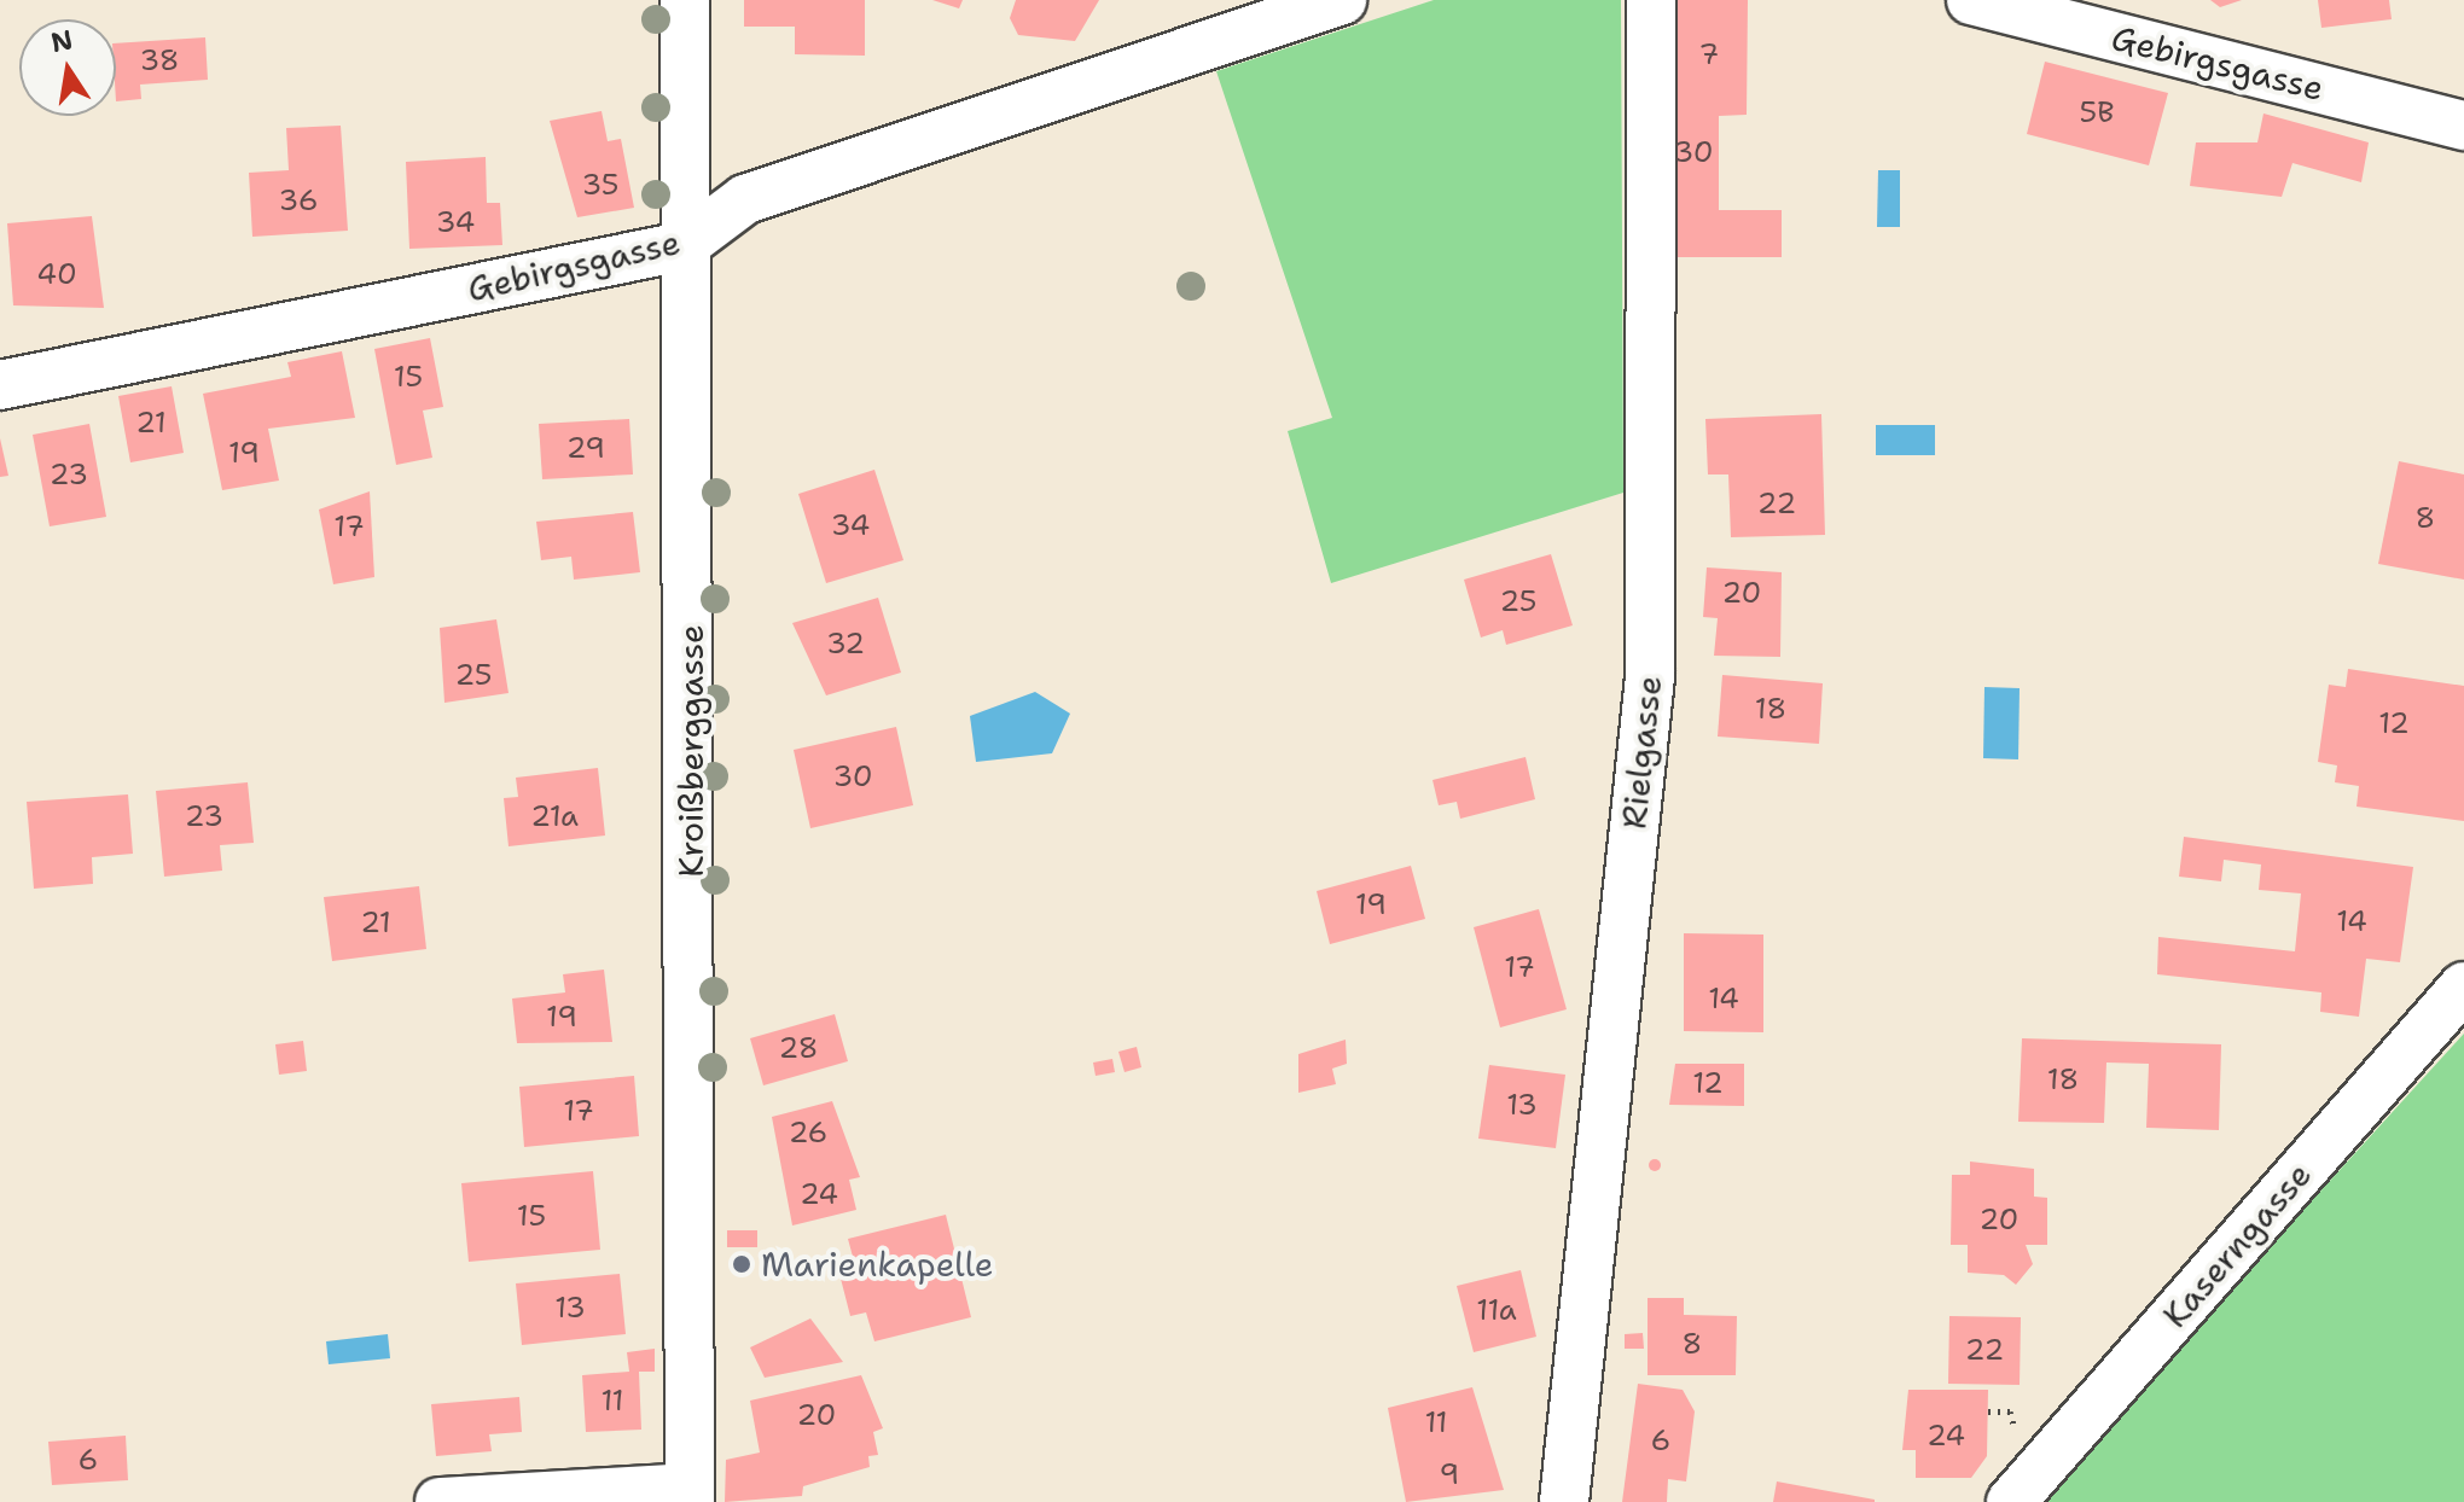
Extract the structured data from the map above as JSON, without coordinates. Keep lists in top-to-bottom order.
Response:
{
  "streets": {
    "street": [
      "Gebirgsgasse",
      "Kroißberggasse",
      "Rielgasse",
      "Kaserngasse"
    ]
  },
  "crossings": [
    ["Gebirgsgasse", "Kroißberggasse"]
  ],
  "places": ["Marienkapelle"],
  "house_numbers": [
    "7",
    "38",
    "5B",
    "30",
    "35",
    "36",
    "34",
    "40",
    "15",
    "21",
    "29",
    "19",
    "23",
    "22",
    "8",
    "34",
    "17",
    "20",
    "25",
    "32",
    "25",
    "18",
    "12",
    "30",
    "23",
    "21a",
    "19",
    "14",
    "21",
    "17",
    "14",
    "19",
    "28",
    "18",
    "12",
    "13",
    "17",
    "26",
    "24",
    "15",
    "20",
    "13",
    "11a",
    "8",
    "22",
    "11",
    "20",
    "11",
    "24",
    "6",
    "6",
    "9"
  ],
  "north": "top"
}
